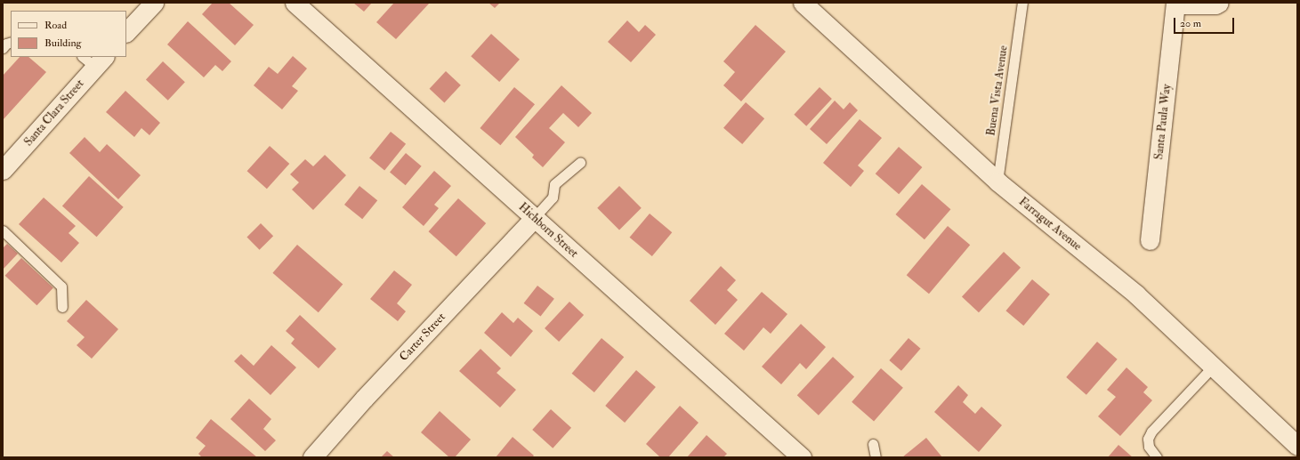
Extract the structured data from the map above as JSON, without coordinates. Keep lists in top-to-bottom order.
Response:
{
  "streets": {
    "street": [
      "Santa Clara Street",
      "Santa Paula Way",
      "Farragut Avenue",
      "Hichborn Street",
      "Carter Street"
    ],
    "lane": ["Buena Vista Avenue"]
  },
  "crossings": [
    ["Buena Vista Avenue", "Farragut Avenue"],
    ["Hichborn Street", "Carter Street"]
  ],
  "legend": ["Road", "Building"],
  "scale_bar": "20 m"
}
